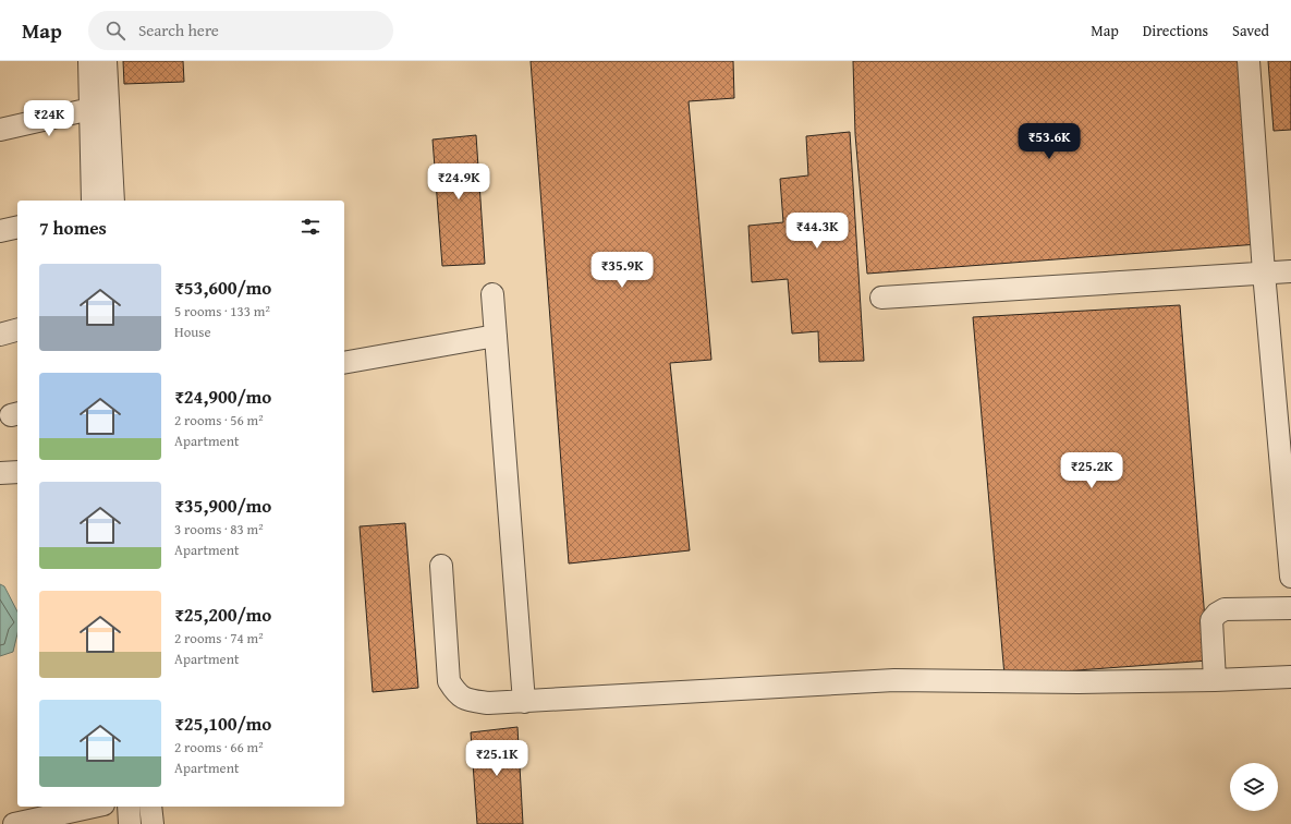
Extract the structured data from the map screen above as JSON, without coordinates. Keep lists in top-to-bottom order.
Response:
{
  "page": {
    "header": "Map",
    "search": "Search here",
    "nav": ["Map", "Directions", "Saved"],
    "price": [
      "₹24K",
      "₹53.6K",
      "₹24.9K",
      "₹44.3K",
      "₹35.9K",
      "₹25.2K",
      "₹25.1K"
    ],
    "heading": "7 homes",
    "list": [
      {
        "name": "₹53,600/mo",
        "note": "5 rooms · 133 m² · House"
      },
      {
        "name": "₹24,900/mo",
        "note": "2 rooms · 56 m² · Apartment"
      },
      {
        "name": "₹35,900/mo",
        "note": "3 rooms · 83 m² · Apartment"
      },
      {
        "name": "₹25,200/mo",
        "note": "2 rooms · 74 m² · Apartment"
      },
      {
        "name": "₹25,100/mo",
        "note": "2 rooms · 66 m² · Apartment"
      }
    ]
  }
}
